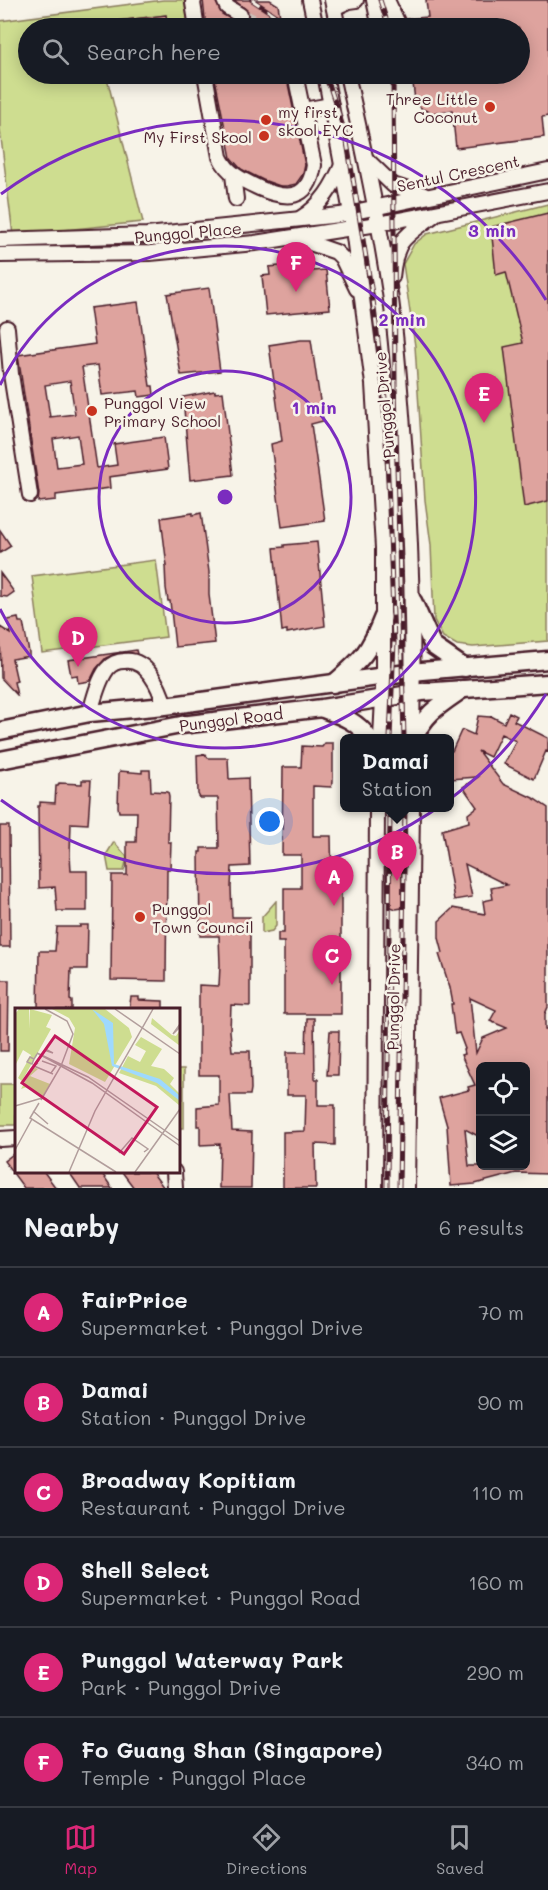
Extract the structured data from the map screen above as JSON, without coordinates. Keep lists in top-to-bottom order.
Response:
{
  "streets": {
    "main road": ["Punggol Road"],
    "street": ["Sentul Crescent", "Punggol Place", "Punggol Drive"]
  },
  "crossings": [
    ["Sentul Crescent", "Punggol Place"],
    ["Sentul Crescent", "Punggol Drive"],
    ["Punggol Place", "Punggol Drive"],
    ["Punggol Drive", "Punggol Road"]
  ],
  "places": [
    "Three Little Coconut",
    "my first skool EYC",
    "My First Skool",
    "Punggol View Primary School",
    "Punggol Town Council"
  ],
  "page": {
    "search": "Search here",
    "pins": [
      "F",
      "E",
      "D",
      "B",
      "A",
      "C"
    ],
    "popup": ["Damai", "Station"],
    "heading": ["Nearby", "6 results"],
    "list": [
      {
        "mark": "A",
        "name": "FairPrice",
        "note": "Supermarket · Punggol Drive",
        "value": "70 m"
      },
      {
        "mark": "B",
        "name": "Damai",
        "note": "Station · Punggol Drive",
        "value": "90 m"
      },
      {
        "mark": "C",
        "name": "Broadway Kopitiam",
        "note": "Restaurant · Punggol Drive",
        "value": "110 m"
      },
      {
        "mark": "D",
        "name": "Shell Select",
        "note": "Supermarket · Punggol Road",
        "value": "160 m"
      },
      {
        "mark": "E",
        "name": "Punggol Waterway Park",
        "note": "Park · Punggol Drive",
        "value": "290 m"
      },
      {
        "mark": "F",
        "name": "Fo Guang Shan (Singapore)",
        "note": "Temple · Punggol Place",
        "value": "340 m"
      }
    ],
    "nav": ["Map", "Directions", "Saved"]
  },
  "rings": ["3 min", "2 min", "1 min"]
}
